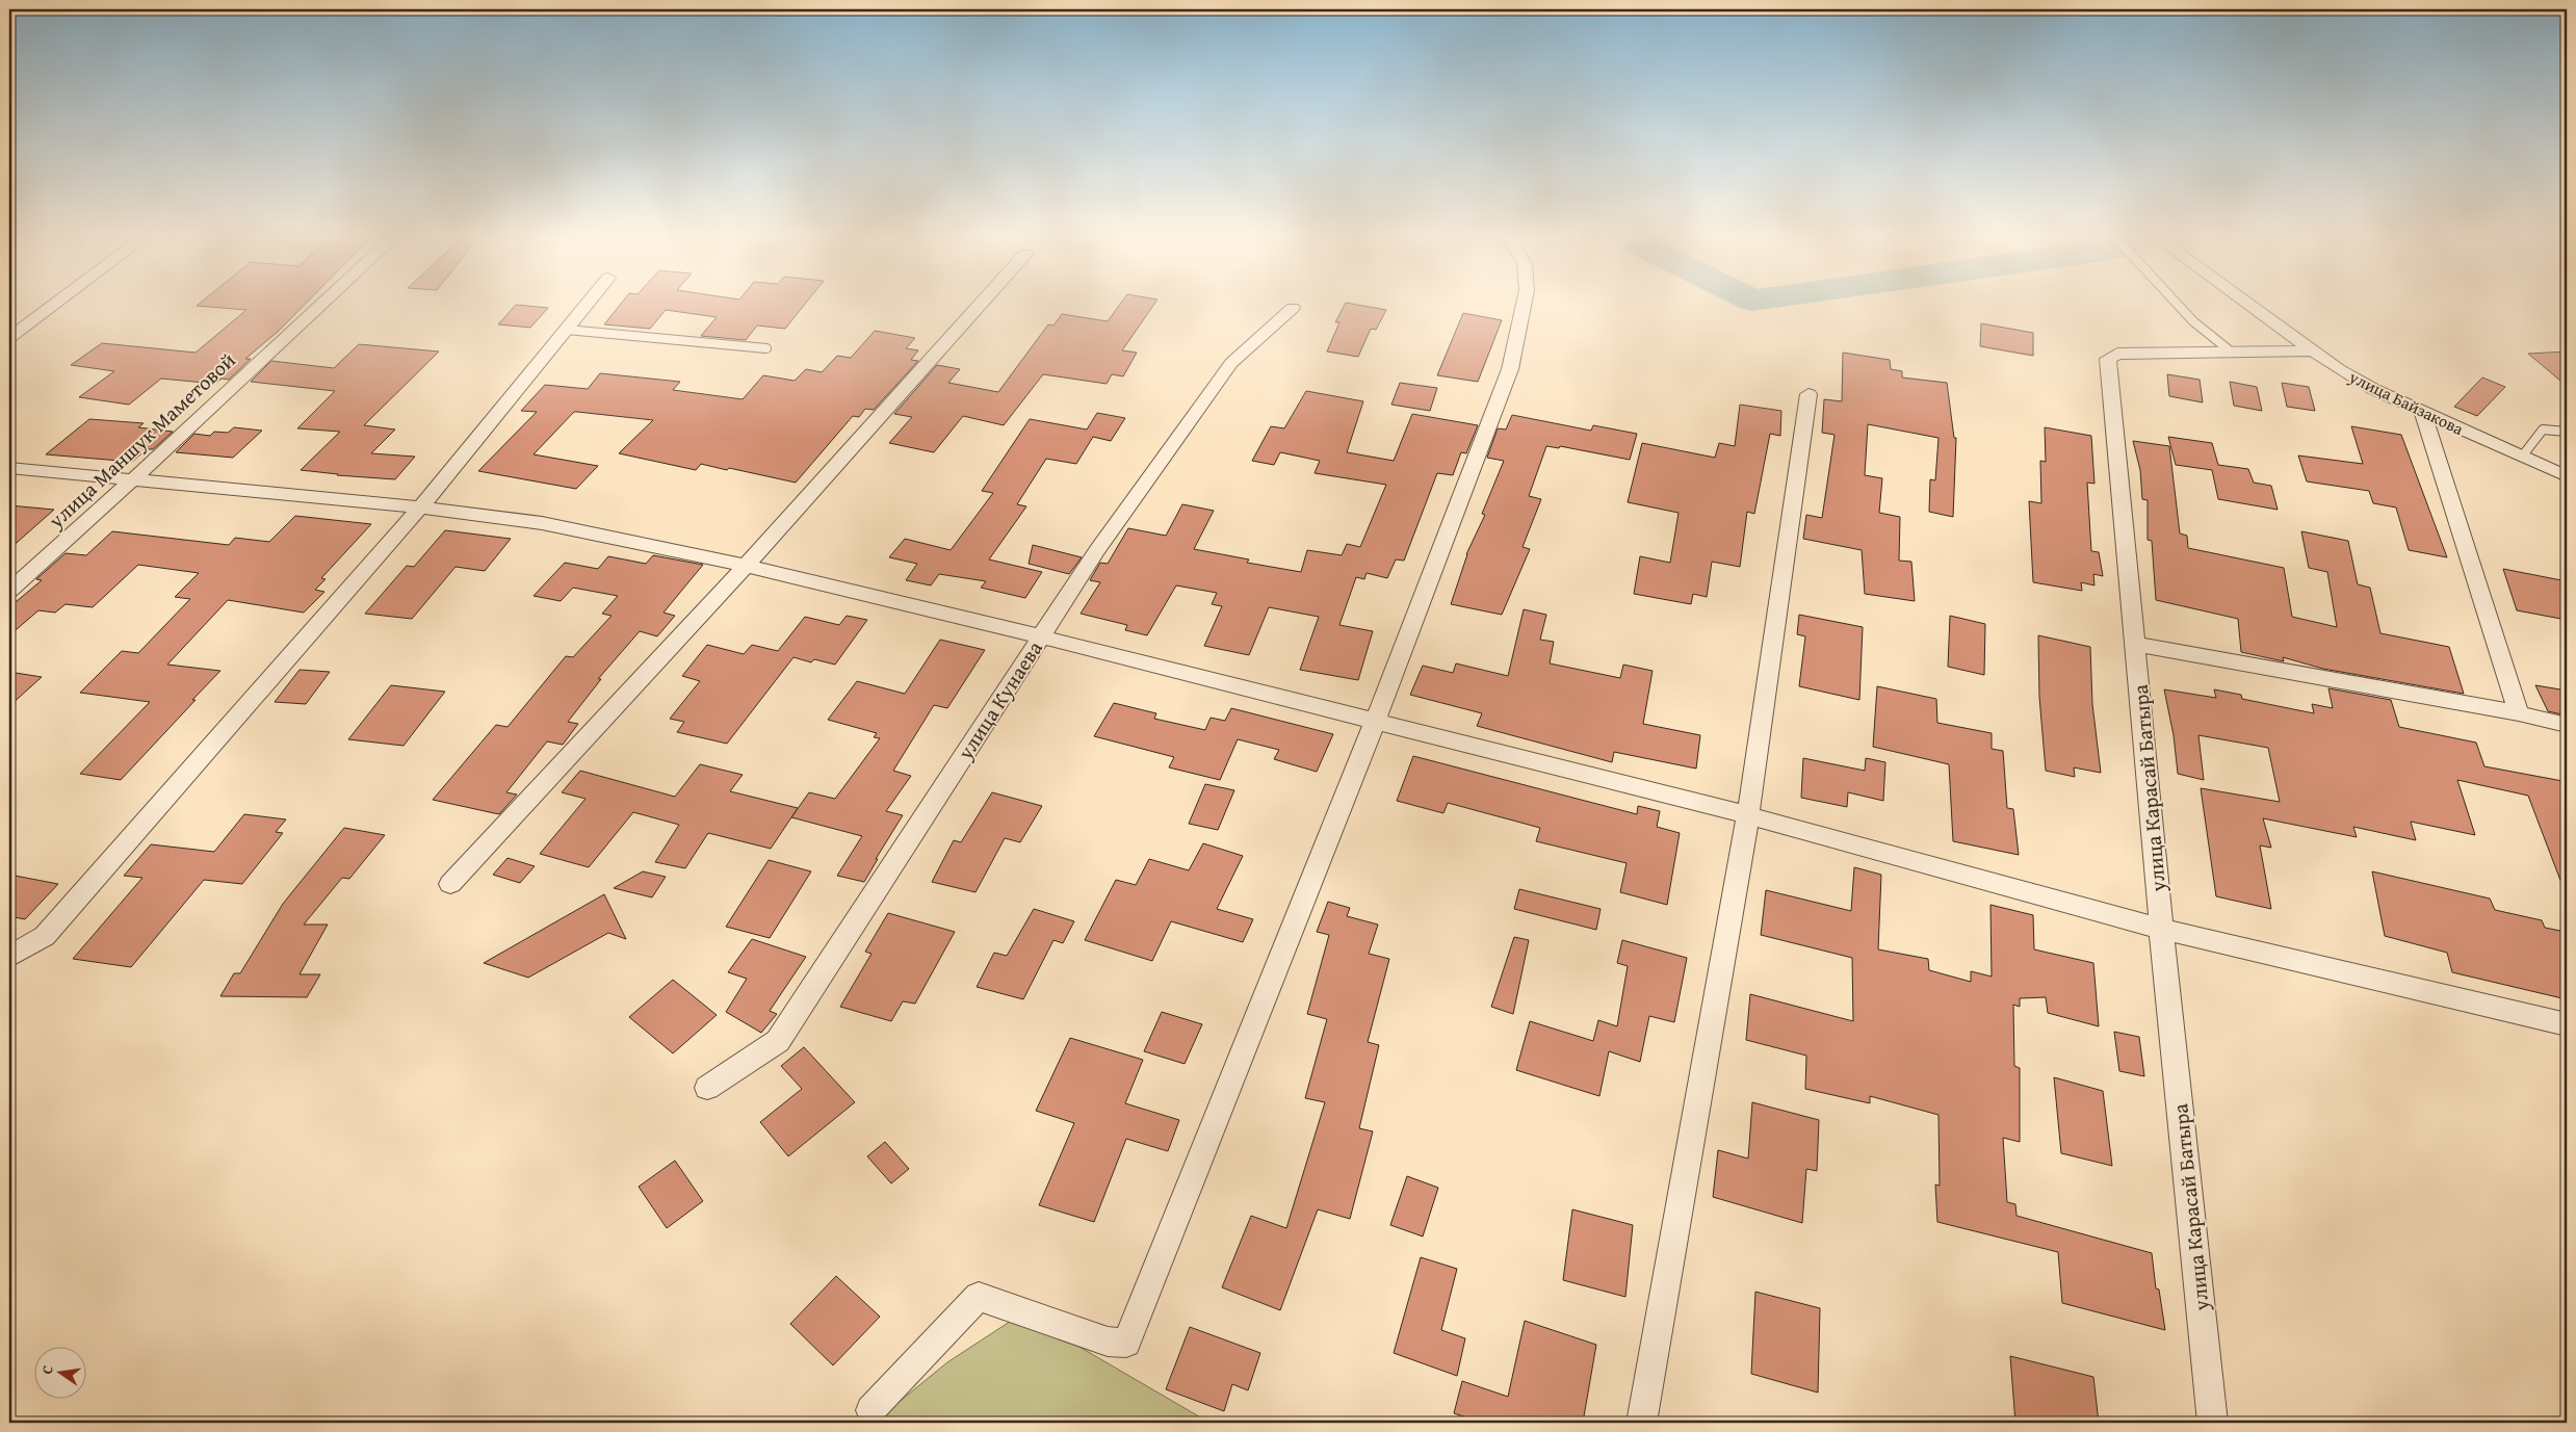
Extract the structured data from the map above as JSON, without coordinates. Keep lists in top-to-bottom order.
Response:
{
  "streets": {
    "street": [
      "улица Байзакова",
      "улица Маншук Маметовой",
      "улица Кунаева",
      "улица Карасай Батыра"
    ]
  },
  "crossings": [
    ["улица Байзакова", "улица Карасай Батыра"]
  ],
  "north": "left"
}
